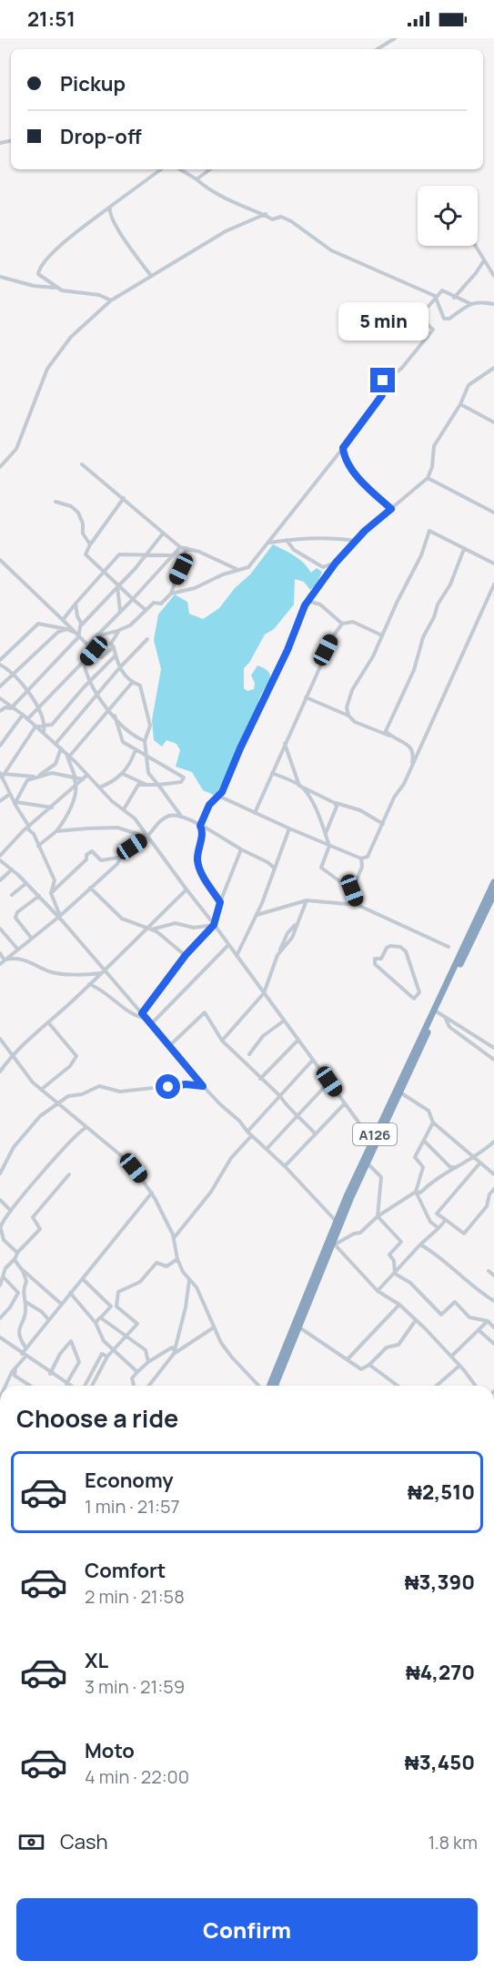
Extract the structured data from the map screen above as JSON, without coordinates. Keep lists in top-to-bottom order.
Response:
{
  "streets": {
    "highway": ["A126"]
  },
  "page": {
    "status": "21:51",
    "banner": ["Pickup", "Drop-off"],
    "bubble": "5 min",
    "heading": "Choose a ride",
    "list": [
      {
        "name": "Economy",
        "note": "1 min · 21:57",
        "value": "₦2,510"
      },
      {
        "name": "Comfort",
        "note": "2 min · 21:58",
        "value": "₦3,390"
      },
      {
        "name": "XL",
        "note": "3 min · 21:59",
        "value": "₦4,270"
      },
      {
        "name": "Moto",
        "note": "4 min · 22:00",
        "value": "₦3,450"
      }
    ],
    "pay": ["Cash", "1.8 km"],
    "buttons": "Confirm"
  }
}
